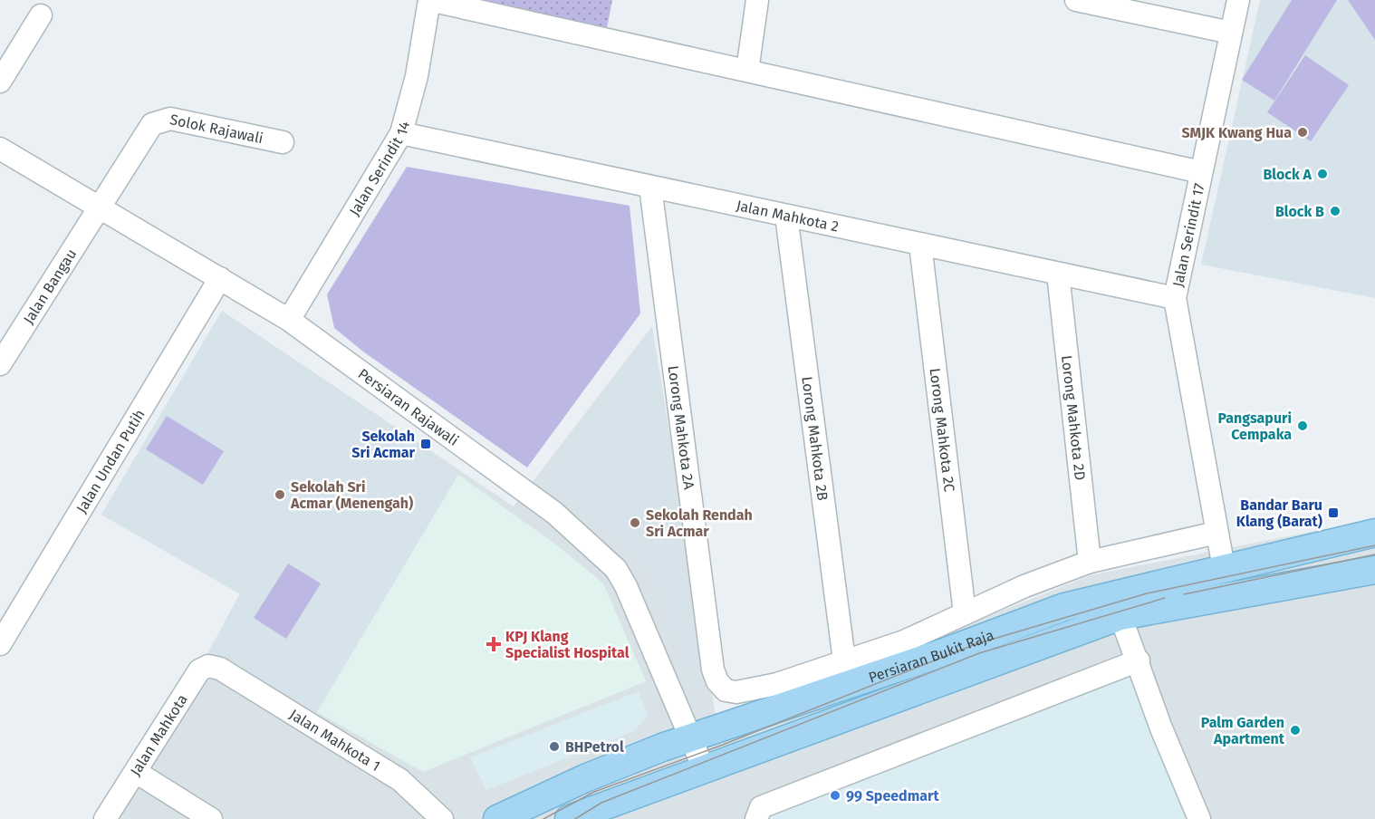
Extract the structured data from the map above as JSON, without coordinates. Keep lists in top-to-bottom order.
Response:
{
  "streets": {
    "main road": ["Persiaran Bukit Raja"],
    "street": [
      "Solok Rajawali",
      "Jalan Serindit 14",
      "Jalan Mahkota 2",
      "Jalan Serindit 17",
      "Jalan Bangau",
      "Persiaran Rajawali",
      "Lorong Mahkota 2D",
      "Lorong Mahkota 2A",
      "Lorong Mahkota 2C",
      "Lorong Mahkota 2B",
      "Jalan Undan Putih",
      "Jalan Mahkota",
      "Jalan Mahkota 1"
    ]
  },
  "crossings": [
    ["Solok Rajawali", "Jalan Bangau"],
    ["Solok Rajawali", "Persiaran Rajawali"],
    ["Jalan Serindit 14", "Jalan Mahkota 2"],
    ["Jalan Serindit 14", "Persiaran Rajawali"],
    ["Jalan Mahkota 2", "Jalan Serindit 17"],
    ["Jalan Mahkota 2", "Lorong Mahkota 2D"],
    ["Jalan Mahkota 2", "Lorong Mahkota 2A"],
    ["Jalan Mahkota 2", "Lorong Mahkota 2C"],
    ["Jalan Mahkota 2", "Lorong Mahkota 2B"],
    ["Jalan Serindit 17", "Persiaran Bukit Raja"],
    ["Jalan Bangau", "Persiaran Rajawali"],
    ["Persiaran Rajawali", "Jalan Undan Putih"],
    ["Persiaran Rajawali", "Persiaran Bukit Raja"],
    ["Lorong Mahkota 2A", "Lorong Mahkota 2B"],
    ["Jalan Mahkota", "Jalan Mahkota 1"]
  ],
  "places": {
    "other": [
      "SMJK Kwang Hua",
      "Block A",
      "Block B",
      "Pangsapuri Cempaka",
      "Sekolah Sri Acmar (Menengah)",
      "Sekolah Rendah Sri Acmar",
      "Palm Garden Apartment",
      "BHPetrol",
      "99 Speedmart"
    ],
    "transit": ["Sekolah Sri Acmar", "Bandar Baru Klang (Barat)"],
    "health": ["KPJ Klang Specialist Hospital"]
  }
}
